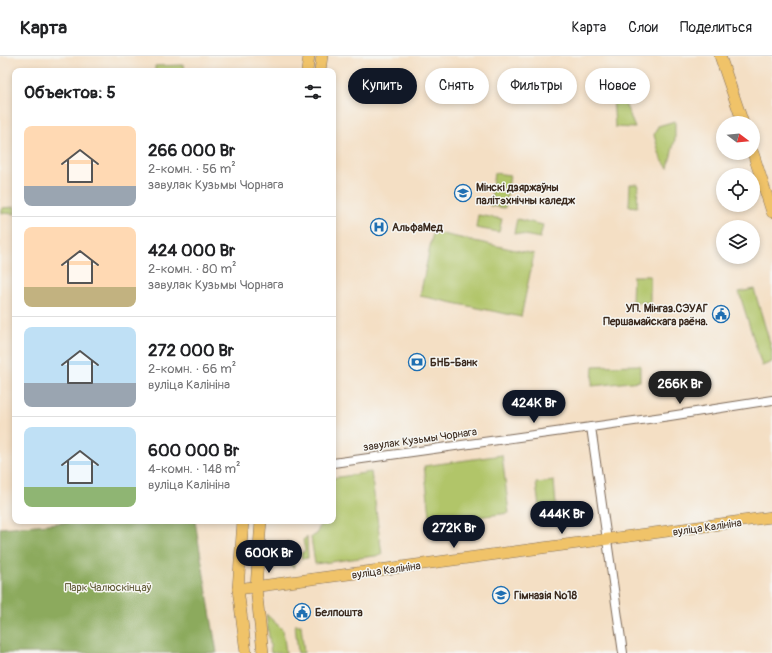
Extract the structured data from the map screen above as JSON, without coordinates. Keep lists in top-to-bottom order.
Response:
{
  "streets": {
    "main road": ["вуліца Калініна"],
    "street": ["завулак Кузьмы Чорнага"]
  },
  "parks": ["Парк Чалюскінцаў"],
  "places": {
    "school or university": ["Мінскі дзяржаўны палітэхнічны каледж", "Гімназія №18"],
    "hospital": ["АльфаМед"],
    "public building": ["УП. Мінгаз.СЭУАГ Першамайскага раёна.", "Белпошта"],
    "bank": ["БНБ-Банк"]
  },
  "north": "right",
  "page": {
    "header": "Карта",
    "nav": ["Карта", "Слои", "Поделиться"],
    "chip": [
      "Купить",
      "Снять",
      "Фильтры",
      "Новое"
    ],
    "heading": "Объектов: 5",
    "list": [
      {
        "name": "266 000 Br",
        "note": "2-комн. · 56 m² · завулак Кузьмы Чорнага"
      },
      {
        "name": "424 000 Br",
        "note": "2-комн. · 80 m² · завулак Кузьмы Чорнага"
      },
      {
        "name": "272 000 Br",
        "note": "2-комн. · 66 m² · вуліца Калініна"
      },
      {
        "name": "600 000 Br",
        "note": "4-комн. · 148 m² · вуліца Калініна"
      }
    ],
    "price": [
      "266K Br",
      "424K Br",
      "444K Br",
      "272K Br",
      "600K Br"
    ]
  }
}
